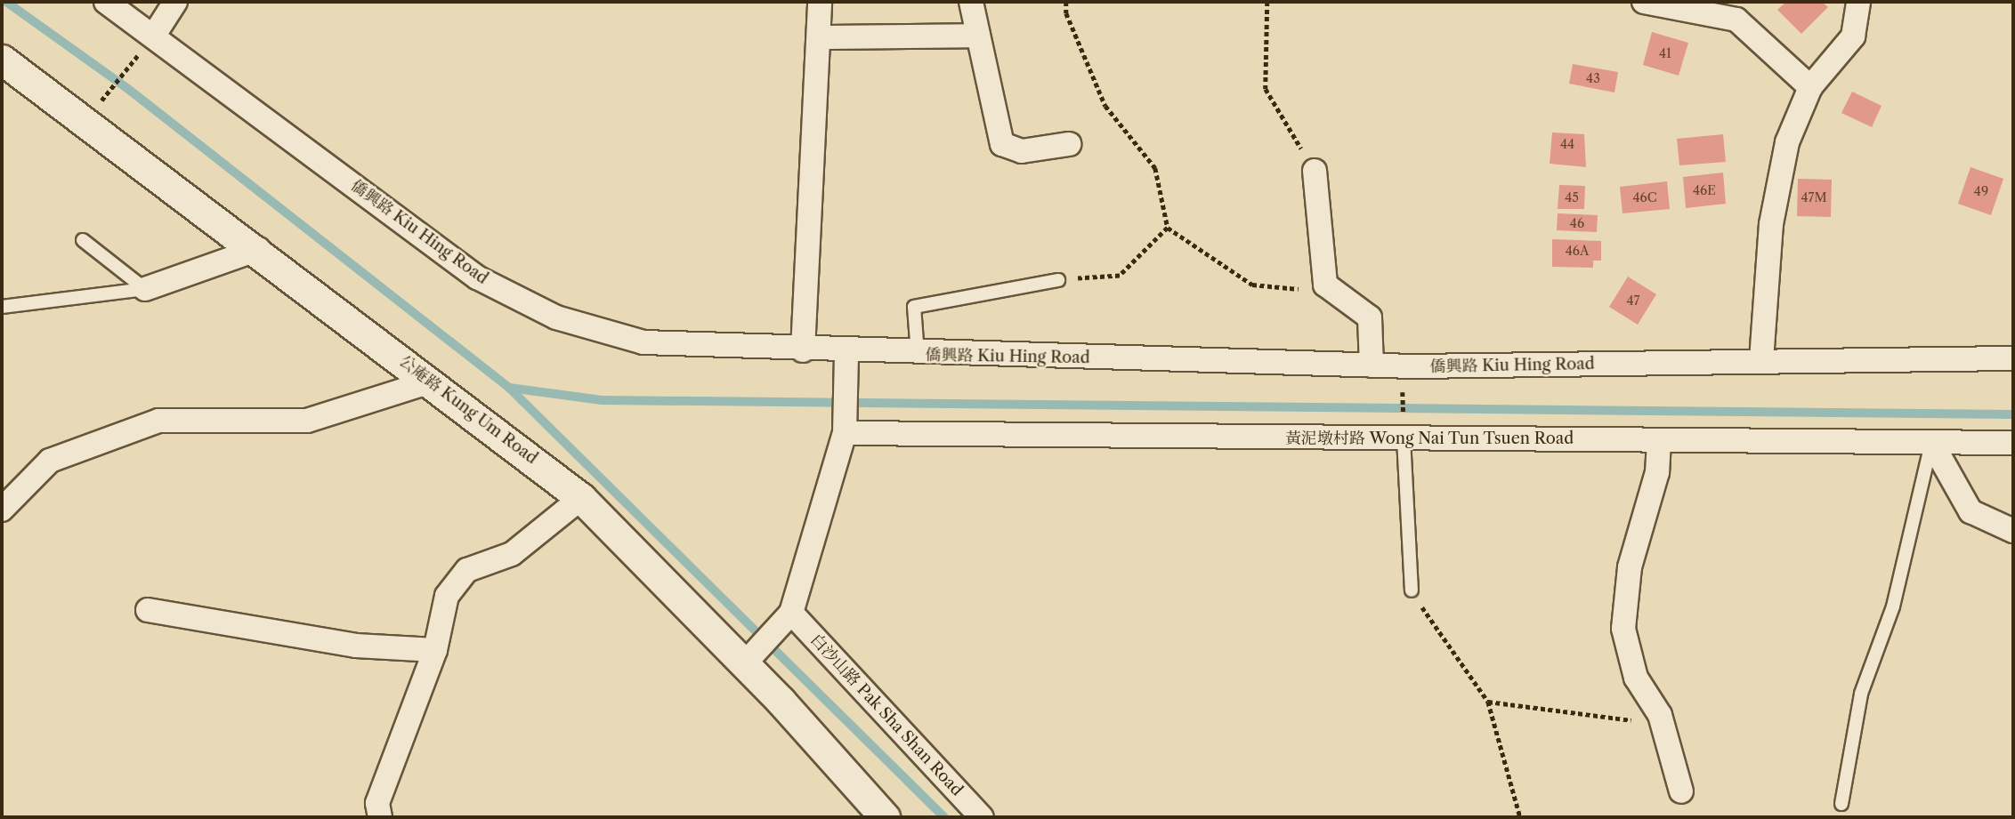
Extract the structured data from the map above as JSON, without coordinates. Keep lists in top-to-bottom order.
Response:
{
  "streets": {
    "street": [
      "僑興路 Kiu Hing Road",
      "公庵路 Kung Um Road",
      "黃泥墩村路 Wong Nai Tun Tsuen Road",
      "白沙山路 Pak Sha Shan Road"
    ]
  },
  "house_numbers": [
    "41",
    "43",
    "44",
    "46E",
    "49",
    "45",
    "46C",
    "47M",
    "46",
    "46A",
    "47"
  ]
}
